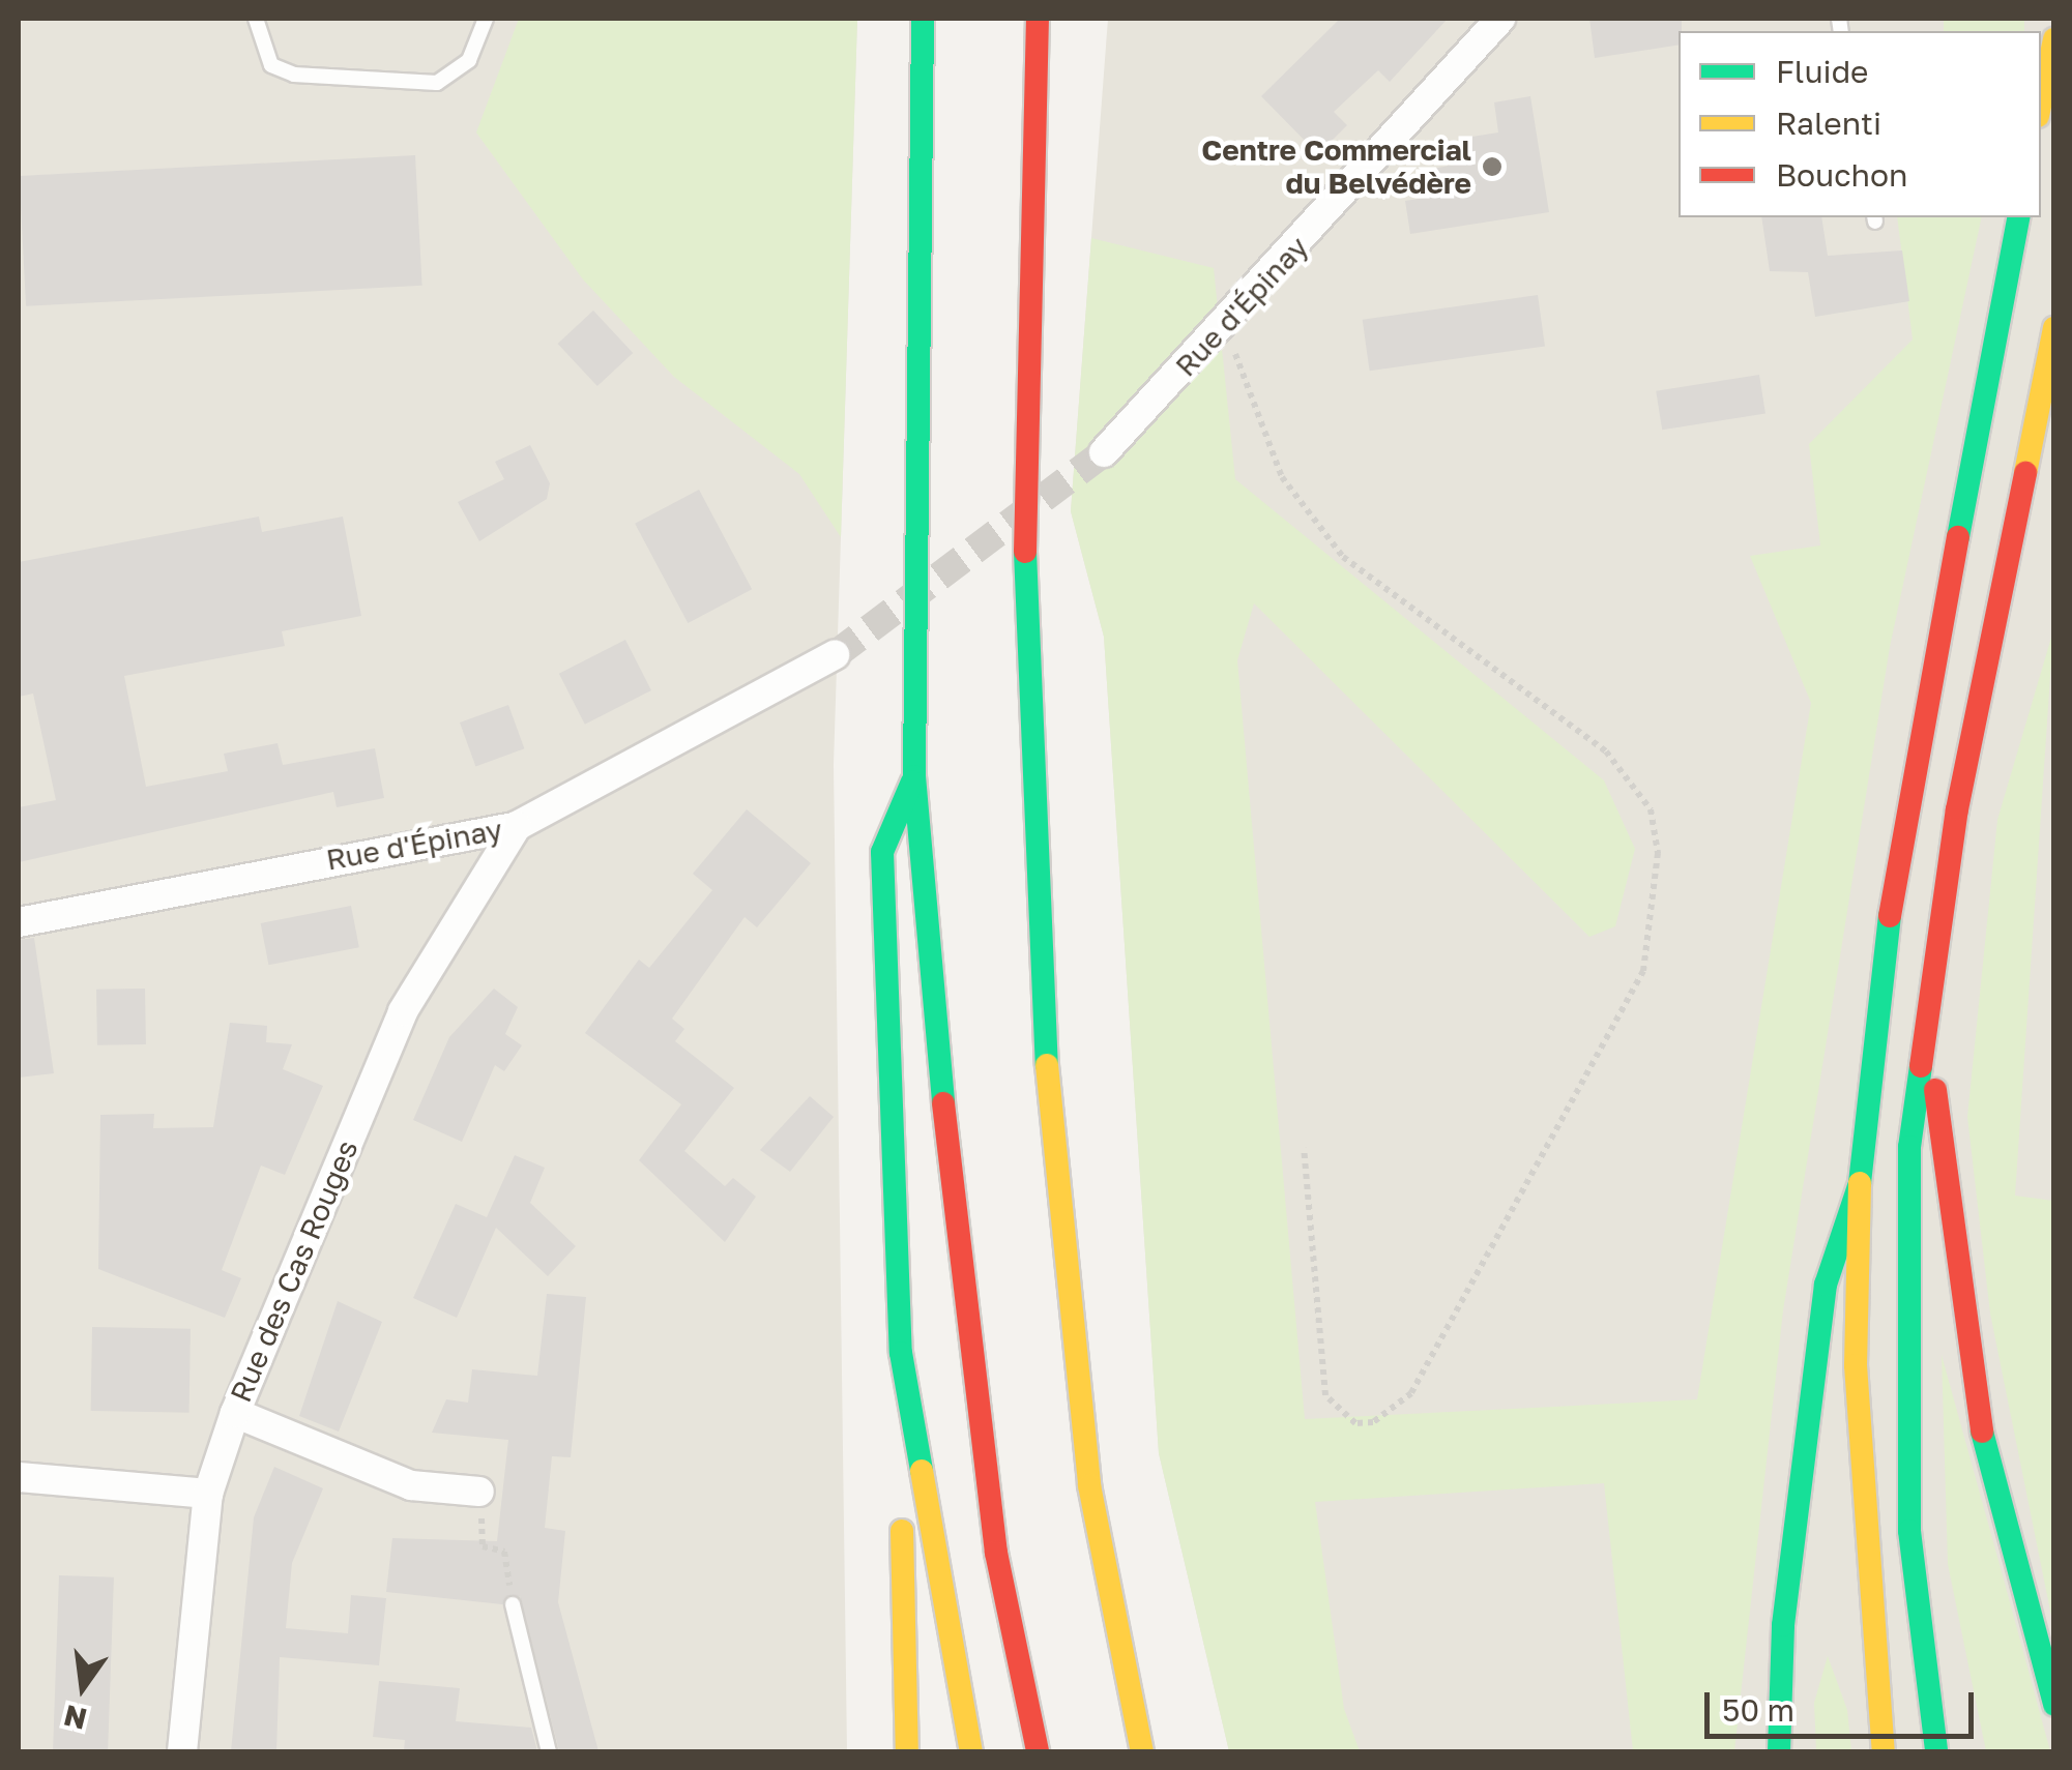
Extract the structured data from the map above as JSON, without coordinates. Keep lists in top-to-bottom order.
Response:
{
  "streets": {
    "street": ["Rue d'Épinay", "Rue des Cas Rouges"]
  },
  "crossings": [
    ["Rue d'Épinay", "Rue des Cas Rouges"]
  ],
  "places": ["Centre Commercial du Belvédère"],
  "legend": ["Fluide", "Ralenti", "Bouchon"],
  "scale_bar": "50 m",
  "north": "bottom"
}
